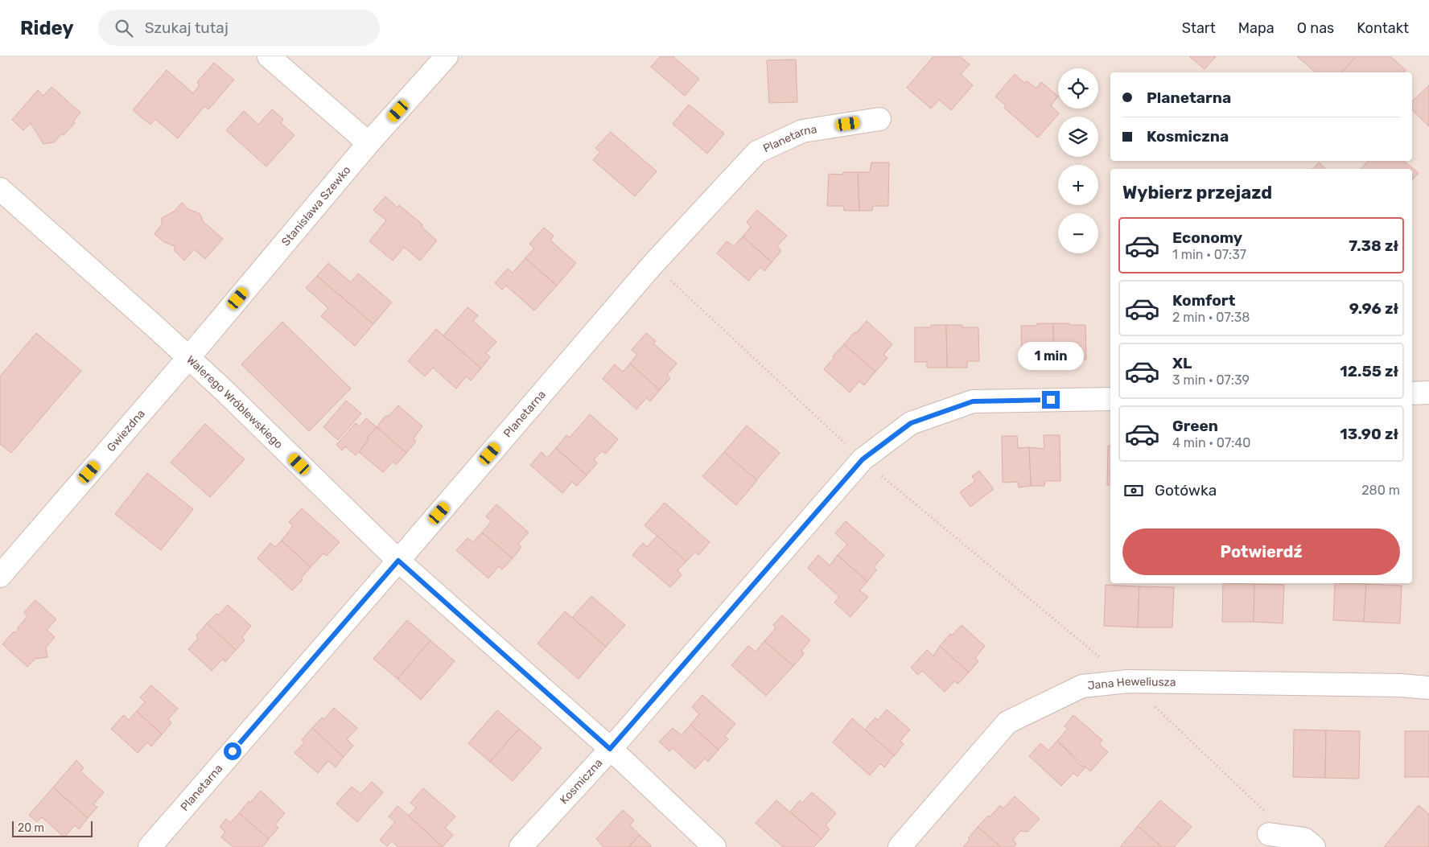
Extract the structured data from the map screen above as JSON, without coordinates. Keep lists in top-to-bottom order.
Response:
{
  "streets": {
    "street": [
      "Planetarna",
      "Stanisława Szewko",
      "Walerego Wróblewskiego",
      "Gwiezdna",
      "Jana Heweliusza",
      "Kosmiczna"
    ]
  },
  "crossings": [
    ["Planetarna", "Walerego Wróblewskiego"],
    ["Stanisława Szewko", "Walerego Wróblewskiego"],
    ["Stanisława Szewko", "Gwiezdna"],
    ["Walerego Wróblewskiego", "Gwiezdna"],
    ["Walerego Wróblewskiego", "Kosmiczna"]
  ],
  "scale_bar": "20 m",
  "page": {
    "header": "Ridey",
    "search": "Szukaj tutaj",
    "nav": [
      "Start",
      "Mapa",
      "O nas",
      "Kontakt"
    ],
    "map_buttons": ["+", "−"],
    "banner": ["Planetarna", "Kosmiczna"],
    "heading": "Wybierz przejazd",
    "list": [
      {
        "name": "Economy",
        "note": "1 min · 07:37",
        "value": "7.38 zł"
      },
      {
        "name": "Komfort",
        "note": "2 min · 07:38",
        "value": "9.96 zł"
      },
      {
        "name": "XL",
        "note": "3 min · 07:39",
        "value": "12.55 zł"
      },
      {
        "name": "Green",
        "note": "4 min · 07:40",
        "value": "13.90 zł"
      }
    ],
    "bubble": "1 min",
    "pay": ["Gotówka", "280 m"],
    "buttons": "Potwierdź",
    "scale": "20 m"
  }
}
